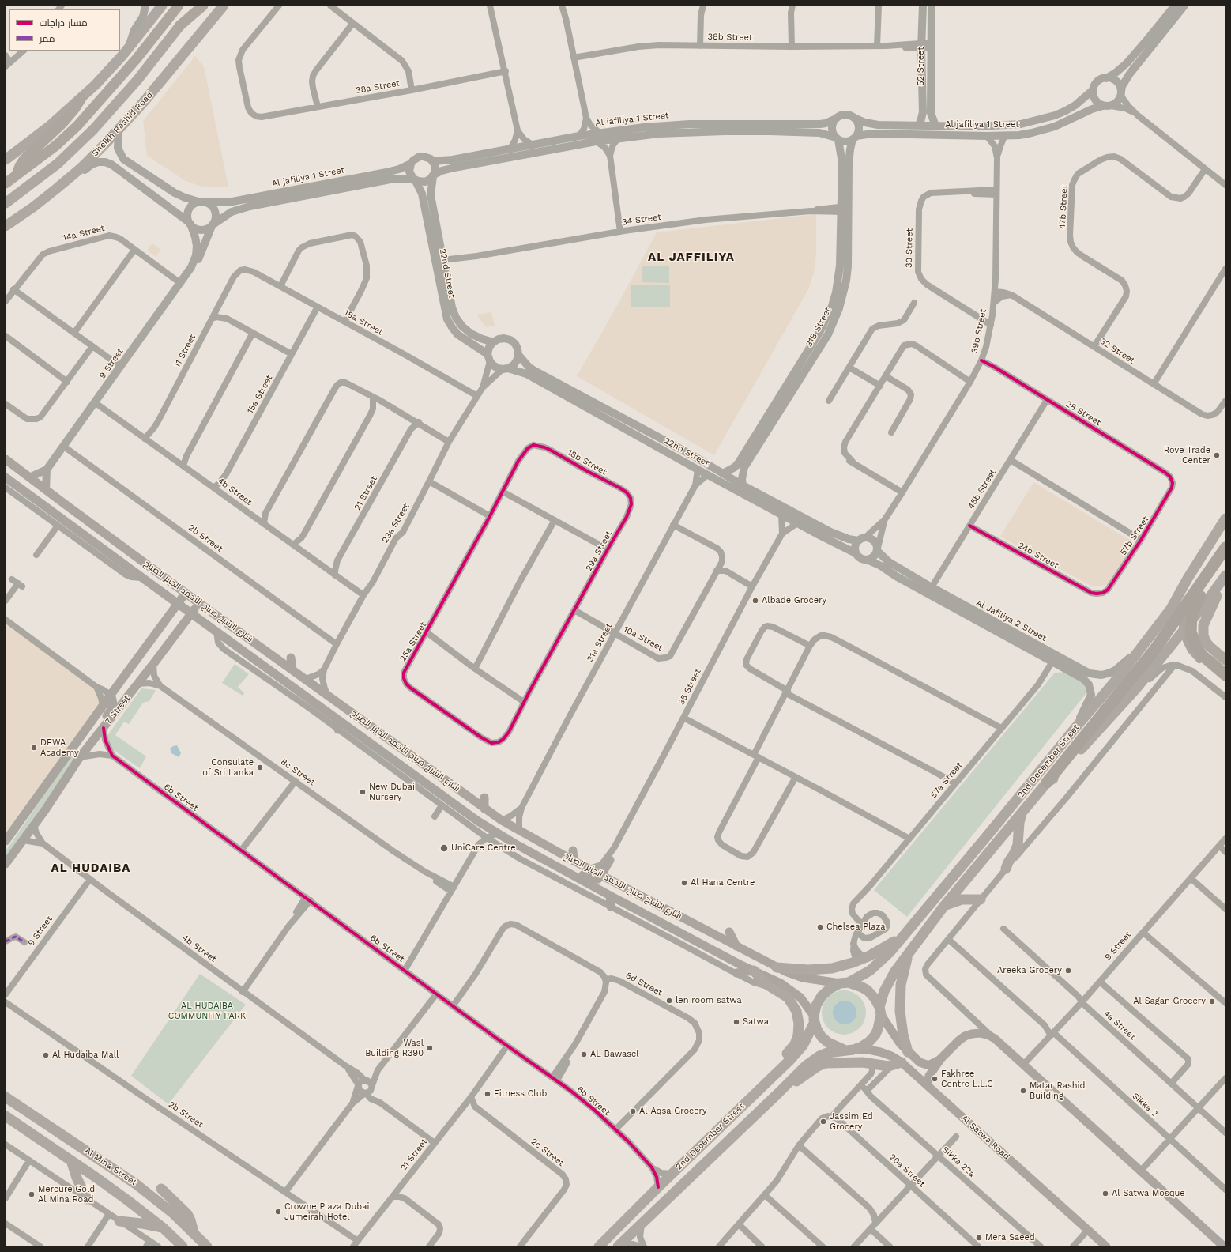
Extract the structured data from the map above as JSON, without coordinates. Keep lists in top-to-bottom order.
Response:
{
  "streets": {
    "main road": [
      "Sheikh Rashid Road",
      "شارع الشيخ صباح الأحمد الجابر الصباح",
      "7 Street",
      "2nd December Street",
      "Al Satwa Road",
      "Al Mina Street"
    ],
    "street": [
      "38b Street",
      "52 Street",
      "38a Street",
      "Al jafiliya 1 Street",
      "47b Street",
      "34 Street",
      "14a Street",
      "30 Street",
      "22nd Street",
      "18a Street",
      "31B Street",
      "39b Street",
      "11 Street",
      "32 Street",
      "9 Street",
      "15a Street",
      "28 Street",
      "18b Street",
      "45b Street",
      "4b Street",
      "21 Street",
      "23a Street",
      "57b Street",
      "2b Street",
      "29a Street",
      "24b Street",
      "Al Jafiliya 2 Street",
      "10a Street",
      "25a Street",
      "31a Street",
      "35 Street",
      "8c Street",
      "57a Street",
      "6b Street",
      "8d Street",
      "4a Street",
      "Sikka 2",
      "2c Street",
      "Sikka 22a",
      "20a Street"
    ]
  },
  "crossings": [
    ["38b Street", "52 Street"],
    ["52 Street", "Al jafiliya 1 Street"],
    ["Al jafiliya 1 Street", "22nd Street"],
    ["Al jafiliya 1 Street", "31B Street"],
    ["Al jafiliya 1 Street", "39b Street"],
    ["Al jafiliya 1 Street", "9 Street"],
    ["47b Street", "32 Street"],
    ["34 Street", "22nd Street"],
    ["34 Street", "31B Street"],
    ["14a Street", "9 Street"],
    ["30 Street", "39b Street"],
    ["22nd Street", "31B Street"],
    ["22nd Street", "39b Street"],
    ["22nd Street", "23a Street"],
    ["22nd Street", "Al Jafiliya 2 Street"],
    ["22nd Street", "31a Street"],
    ["22nd Street", "35 Street"],
    ["18a Street", "11 Street"],
    ["18a Street", "15a Street"],
    ["18a Street", "23a Street"],
    ["39b Street", "32 Street"],
    ["39b Street", "28 Street"],
    ["39b Street", "Al Jafiliya 2 Street"],
    ["11 Street", "4b Street"],
    ["9 Street", "4b Street"],
    ["9 Street", "2b Street"],
    ["9 Street", "شارع الشيخ صباح الأحمد الجابر الصباح"],
    ["9 Street", "4a Street"],
    ["9 Street", "Sikka 2"],
    ["15a Street", "4b Street"],
    ["28 Street", "45b Street"],
    ["28 Street", "57b Street"],
    ["18b Street", "29a Street"],
    ["18b Street", "25a Street"],
    ["45b Street", "24b Street"],
    ["45b Street", "Al Jafiliya 2 Street"],
    ["4b Street", "21 Street"],
    ["4b Street", "23a Street"],
    ["4b Street", "7 Street"],
    ["21 Street", "2b Street"],
    ["21 Street", "6b Street"],
    ["21 Street", "2c Street"],
    ["23a Street", "2b Street"],
    ["23a Street", "شارع الشيخ صباح الأحمد الجابر الصباح"],
    ["57b Street", "24b Street"],
    ["29a Street", "10a Street"],
    ["29a Street", "25a Street"],
    ["شارع الشيخ صباح الأحمد الجابر الصباح", "31a Street"],
    ["شارع الشيخ صباح الأحمد الجابر الصباح", "35 Street"],
    ["شارع الشيخ صباح الأحمد الجابر الصباح", "7 Street"],
    ["شارع الشيخ صباح الأحمد الجابر الصباح", "2nd December Street"],
    ["شارع الشيخ صباح الأحمد الجابر الصباح", "Al Satwa Road"],
    ["Al Jafiliya 2 Street", "2nd December Street"],
    ["Al Jafiliya 2 Street", "57a Street"],
    ["10a Street", "25a Street"],
    ["10a Street", "31a Street"],
    ["7 Street", "8c Street"],
    ["7 Street", "6b Street"],
    ["2nd December Street", "6b Street"],
    ["2nd December Street", "Al Satwa Road"],
    ["6b Street", "8d Street"]
  ],
  "districts": ["AL JAFFILIYA", "AL HUDAIBA"],
  "parks": ["AL HUDAIBA COMMUNITY PARK"],
  "places": [
    "Rove Trade Center",
    "Albade Grocery",
    "DEWA Academy",
    "Consulate of Sri Lanka",
    "New Dubai Nursery",
    "UniCare Centre",
    "Al Hana Centre",
    "Chelsea Plaza",
    "Areeka Grocery",
    "len room satwa",
    "Al Sagan Grocery",
    "Satwa",
    "Wasl Building R390",
    "AL Bawasel",
    "Al Hudaiba Mall",
    "Fakhree Centre L.L.C",
    "Matar Rashid Building",
    "Fitness Club",
    "Al Aqsa Grocery",
    "Jassim Ed Grocery",
    "Al Satwa Mosque",
    "Mercure Gold Al Mina Road",
    "Crowne Plaza Dubai Jumeirah Hotel",
    "Mera Saeed"
  ],
  "legend": ["مسار دراجات", "ممر"]
}
